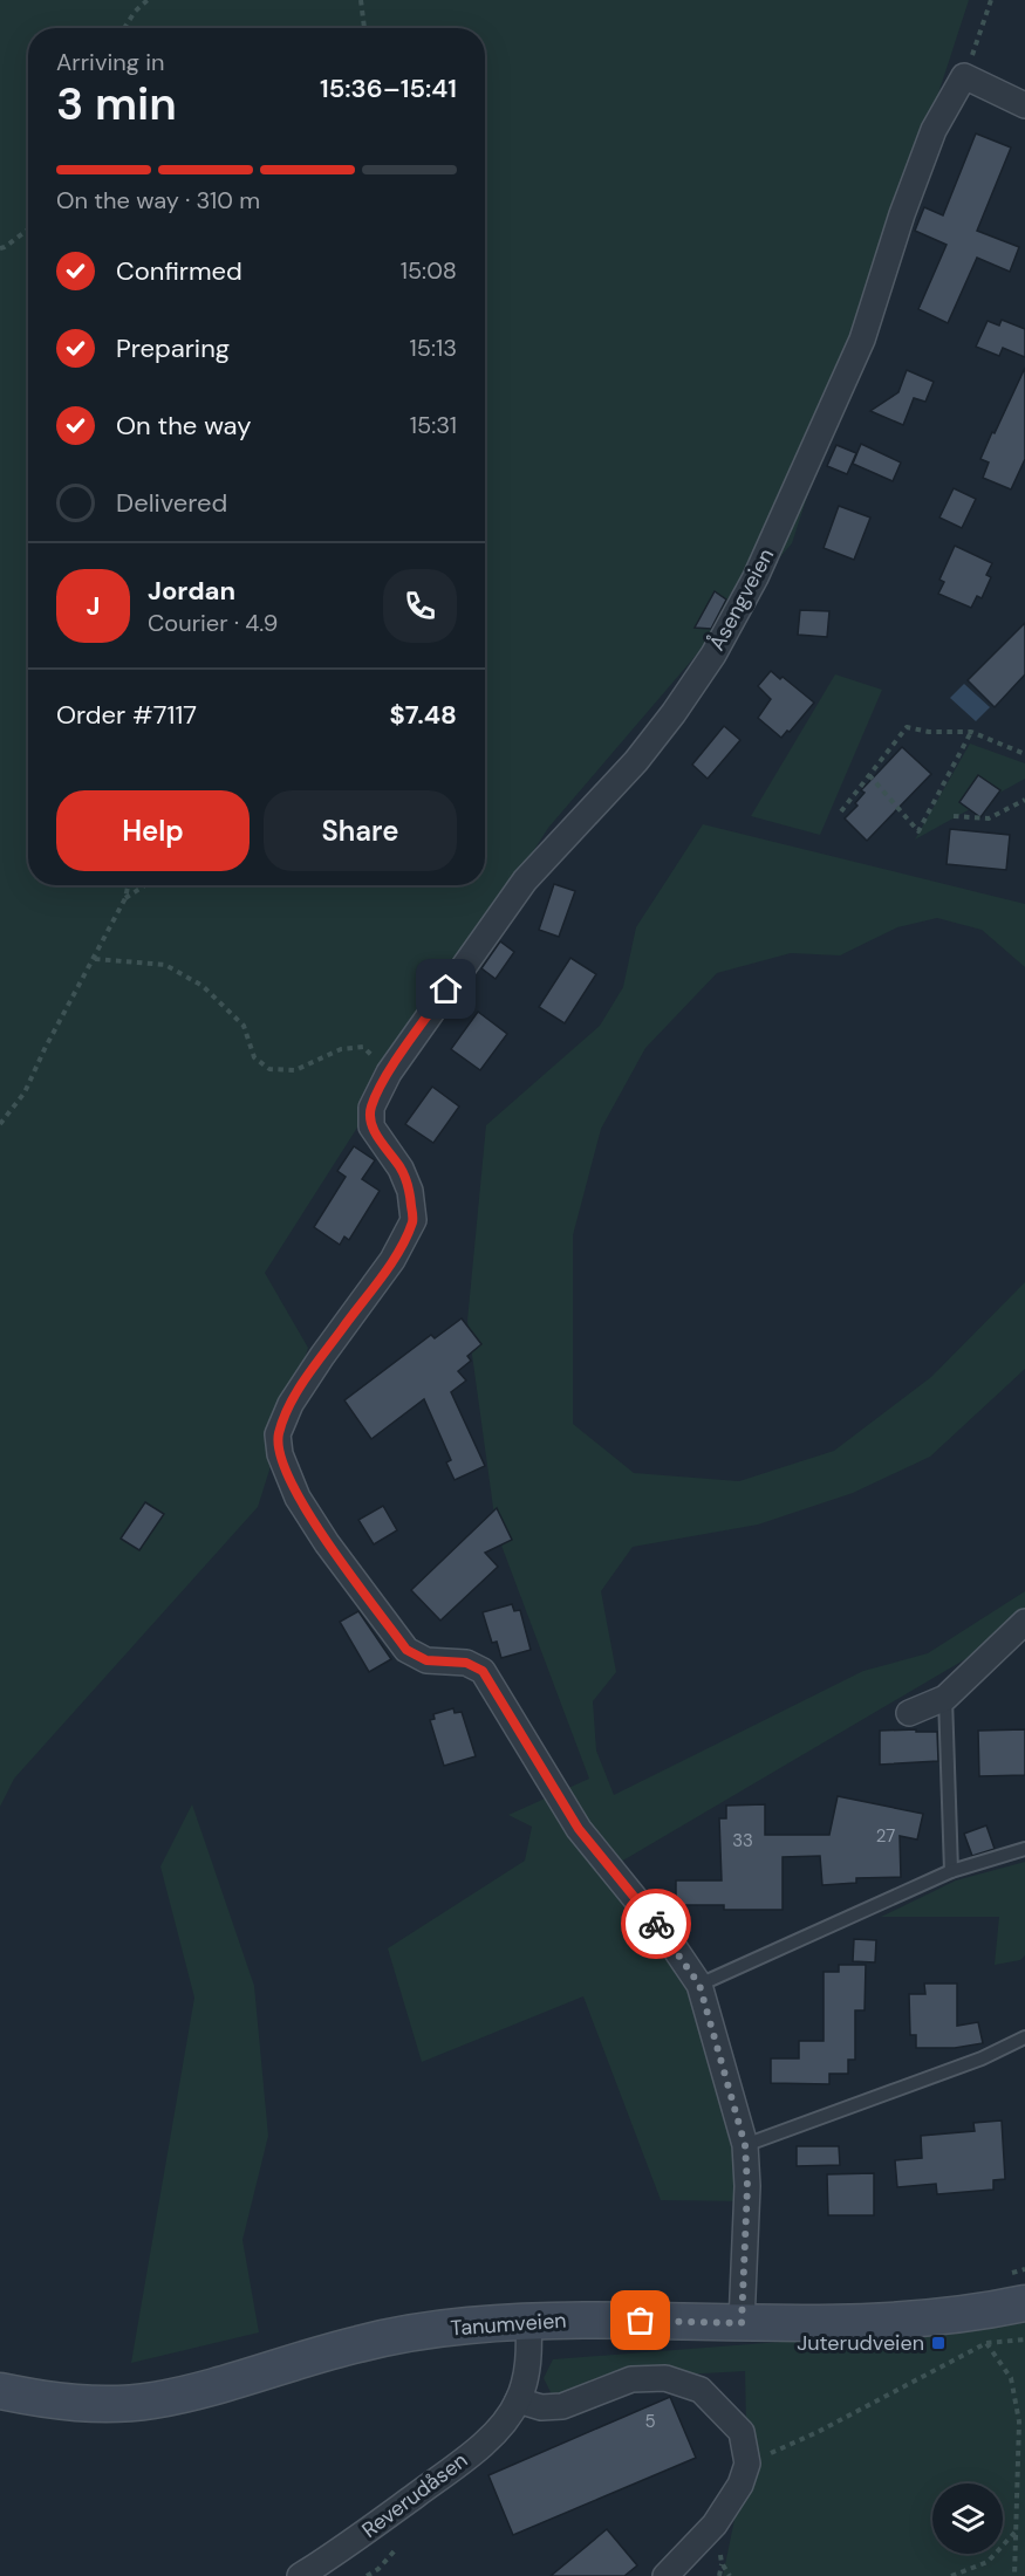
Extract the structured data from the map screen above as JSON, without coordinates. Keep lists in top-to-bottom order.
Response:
{
  "streets": {
    "main road": ["Tanumveien"],
    "street": ["Åsengveien", "Reverudåsen"]
  },
  "crossings": [
    ["Tanumveien", "Reverudåsen"]
  ],
  "places": {
    "transit": ["Juterudveien"]
  },
  "house_numbers": ["27", "33", "5"],
  "page": {
    "heading": ["3 min", "Arriving in", "15:36–15:41"],
    "panel": [
      "Jordan",
      "Courier · 4.9",
      "Order #7117",
      "$7.48"
    ],
    "bar": "On the way · 310 m",
    "list": [
      ["Confirmed", "15:08"],
      ["Preparing", "15:13"],
      ["On the way", "15:31"],
      "Delivered"
    ],
    "round": "J",
    "buttons": ["Help", "Share"]
  }
}
